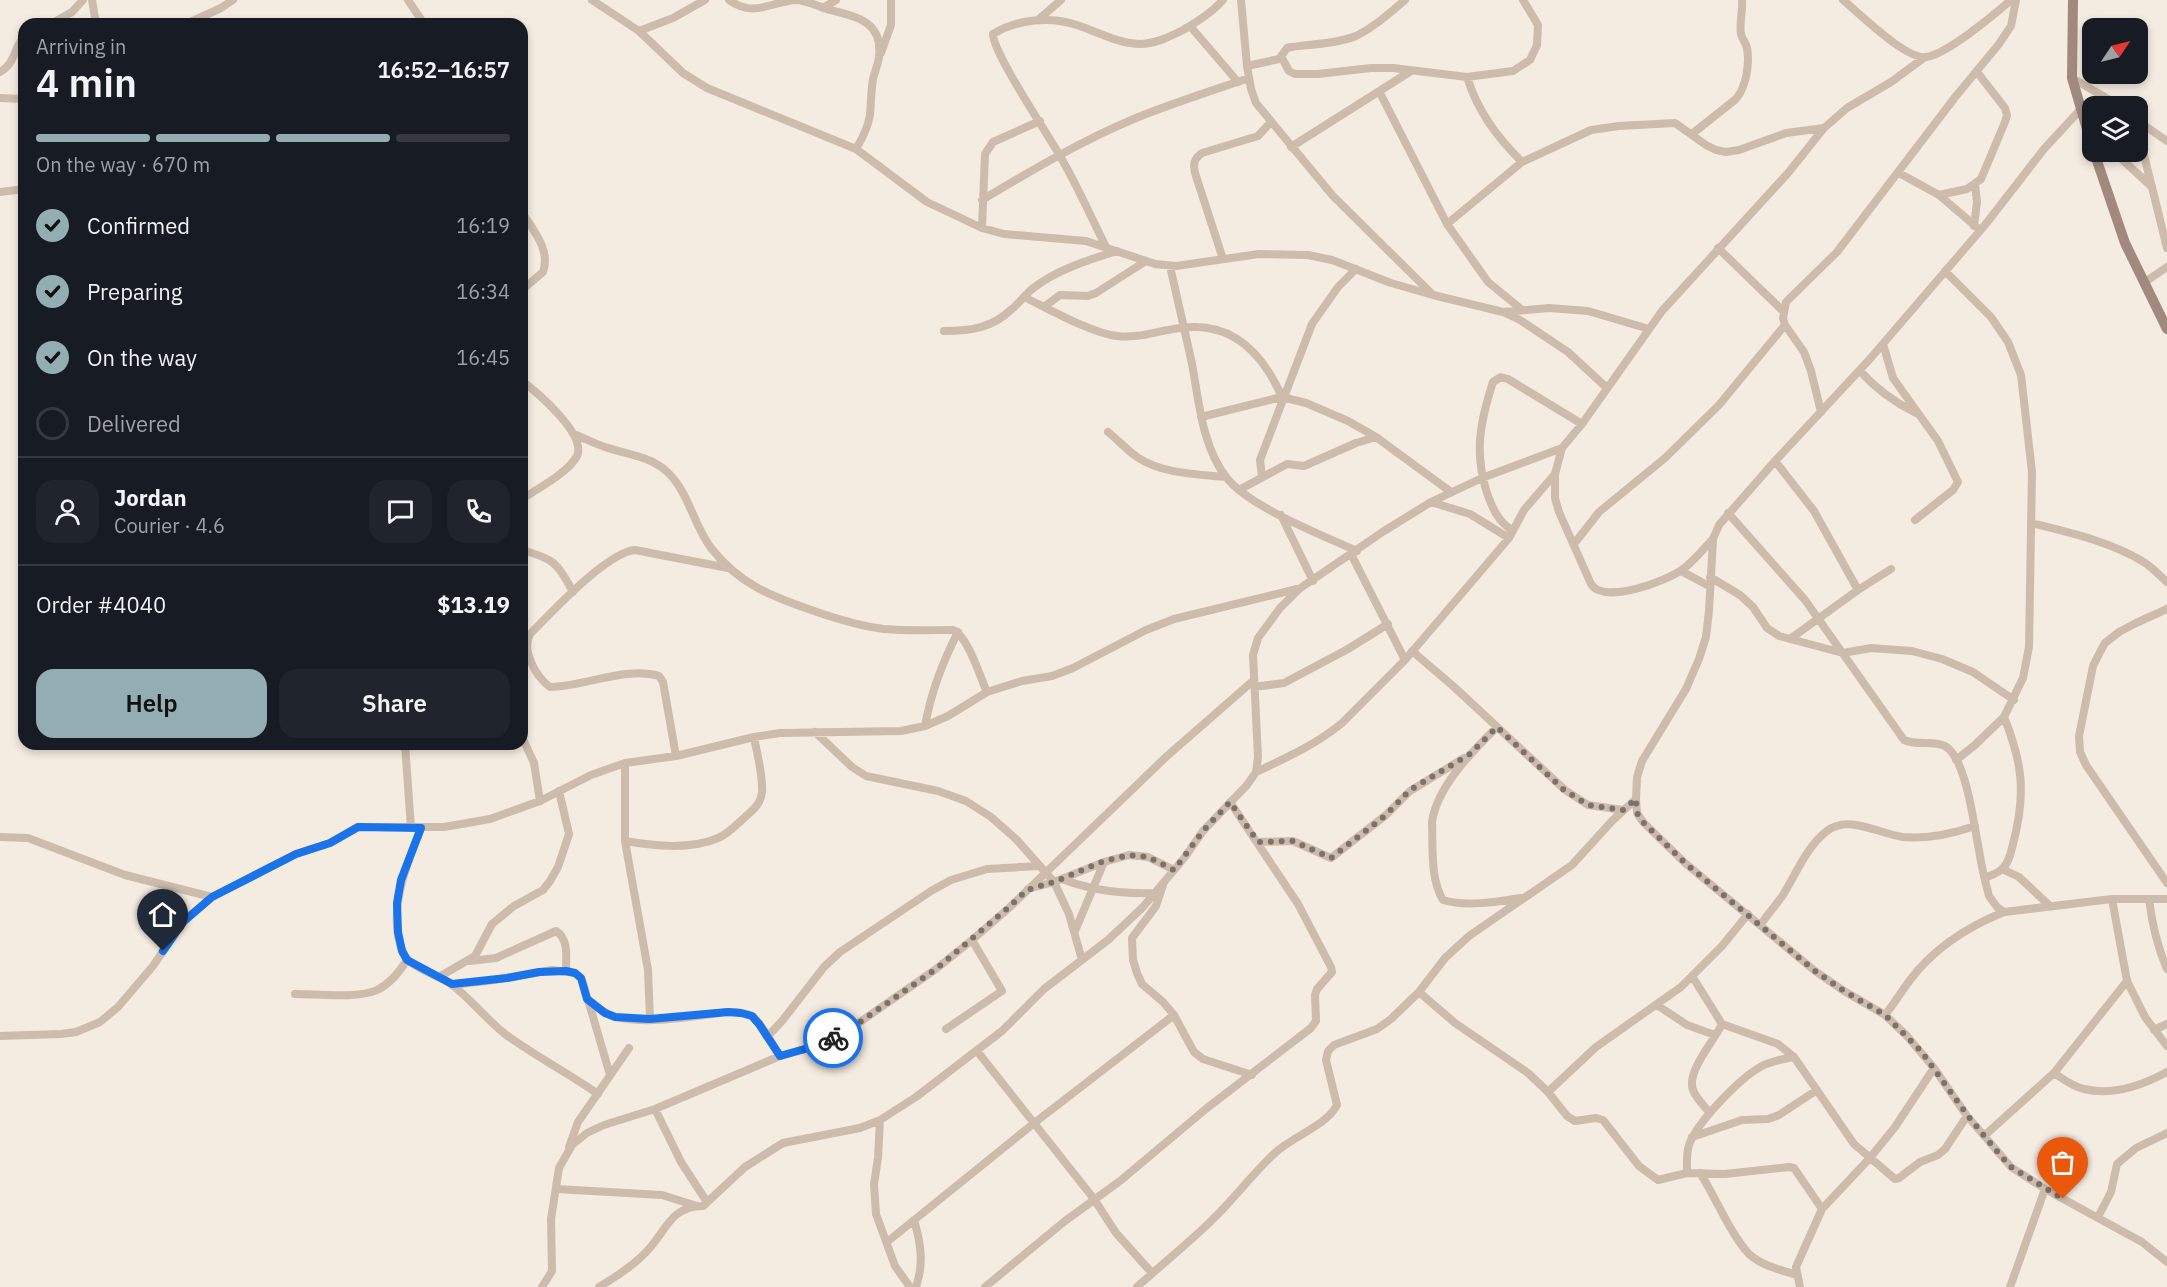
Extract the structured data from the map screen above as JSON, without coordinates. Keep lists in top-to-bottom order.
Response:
{
  "north": "top right",
  "page": {
    "heading": ["4 min", "Arriving in", "16:52–16:57"],
    "panel": [
      "Jordan",
      "Courier · 4.6",
      "Order #4040",
      "$13.19"
    ],
    "bar": "On the way · 670 m",
    "list": [
      ["Confirmed", "16:19"],
      ["Preparing", "16:34"],
      ["On the way", "16:45"],
      "Delivered"
    ],
    "buttons": ["Help", "Share"]
  }
}
